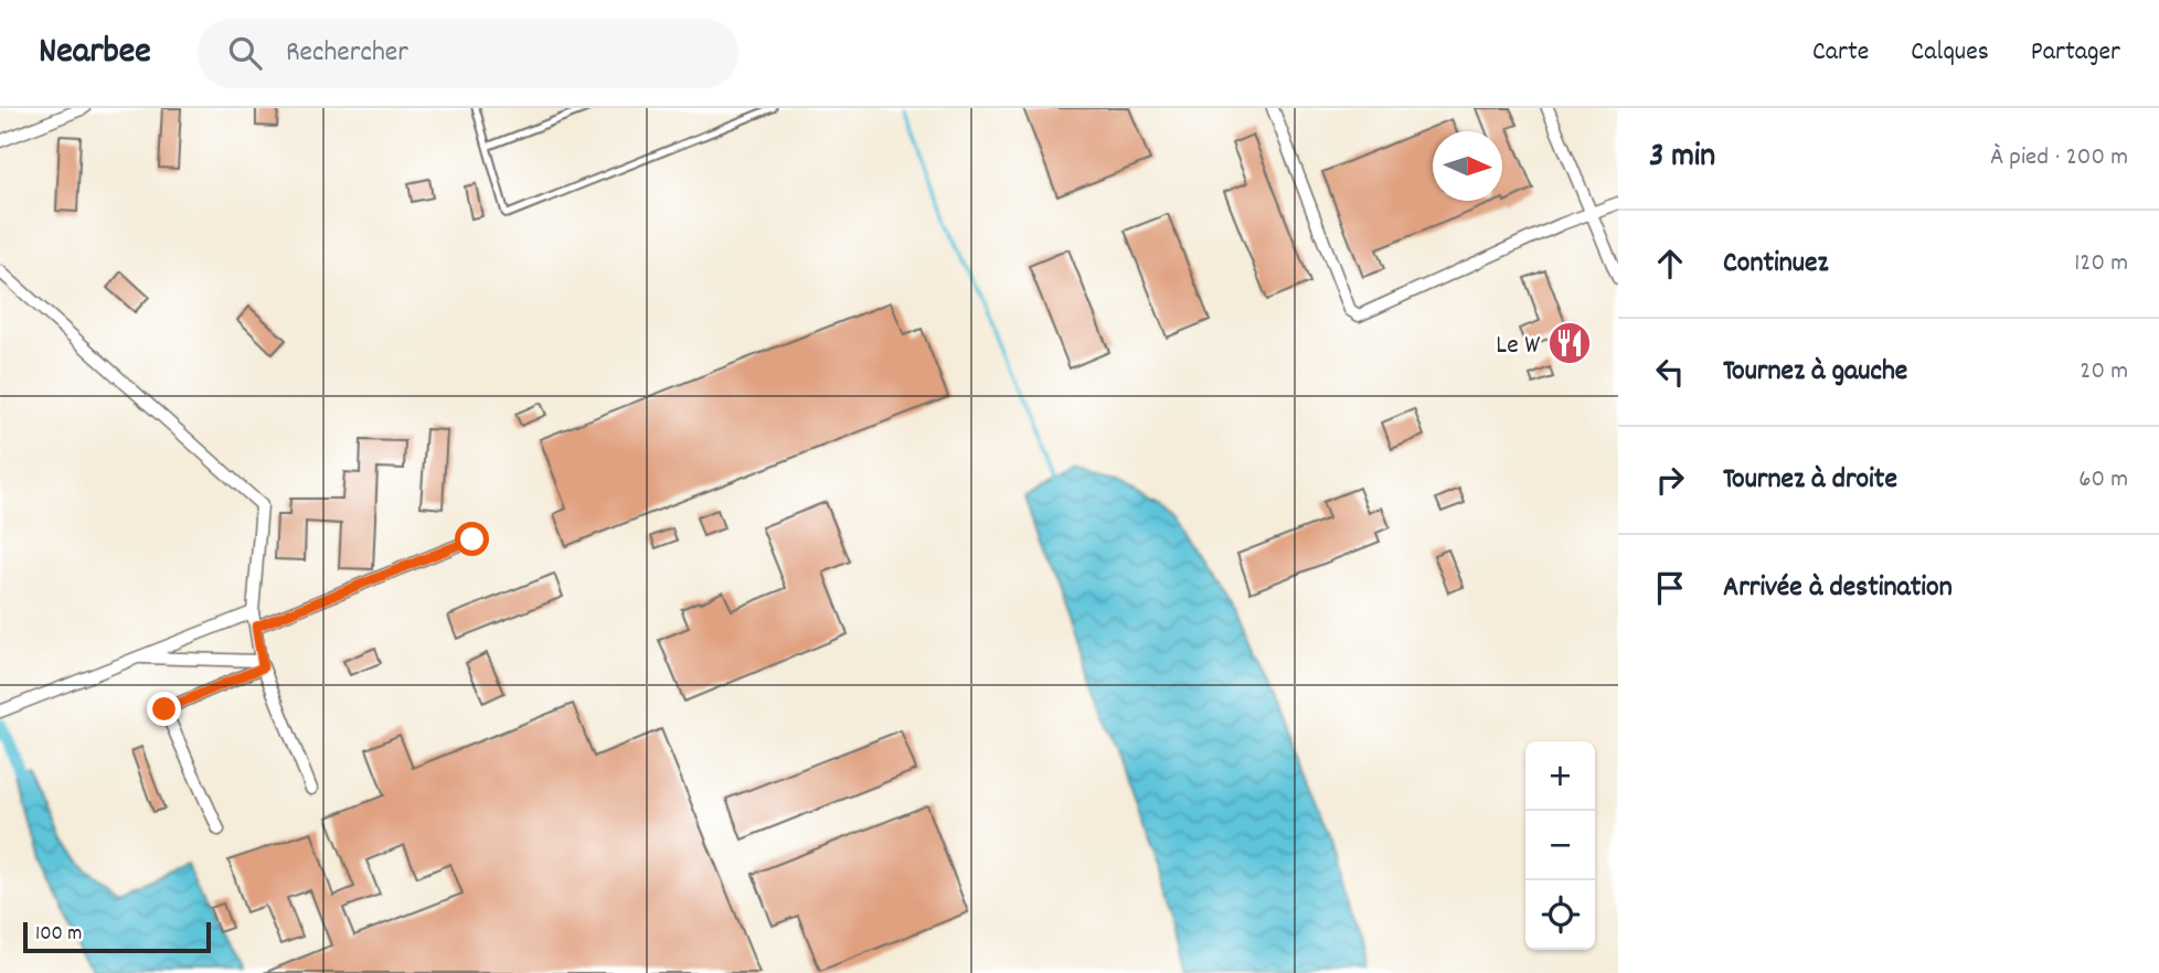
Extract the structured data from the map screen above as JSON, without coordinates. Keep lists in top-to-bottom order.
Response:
{
  "places": {
    "restaurant": ["Le W"]
  },
  "scale_bar": "100 m",
  "north": "right",
  "page": {
    "header": "Nearbee",
    "search": "Rechercher",
    "nav": ["Carte", "Calques", "Partager"],
    "heading": ["3 min", "À pied · 200 m"],
    "list": [
      ["Continuez", "120 m"],
      ["Tournez à gauche", "20 m"],
      ["Tournez à droite", "60 m"],
      "Arrivée à destination"
    ],
    "map_buttons": ["+", "−"],
    "scale": "100 m"
  }
}
